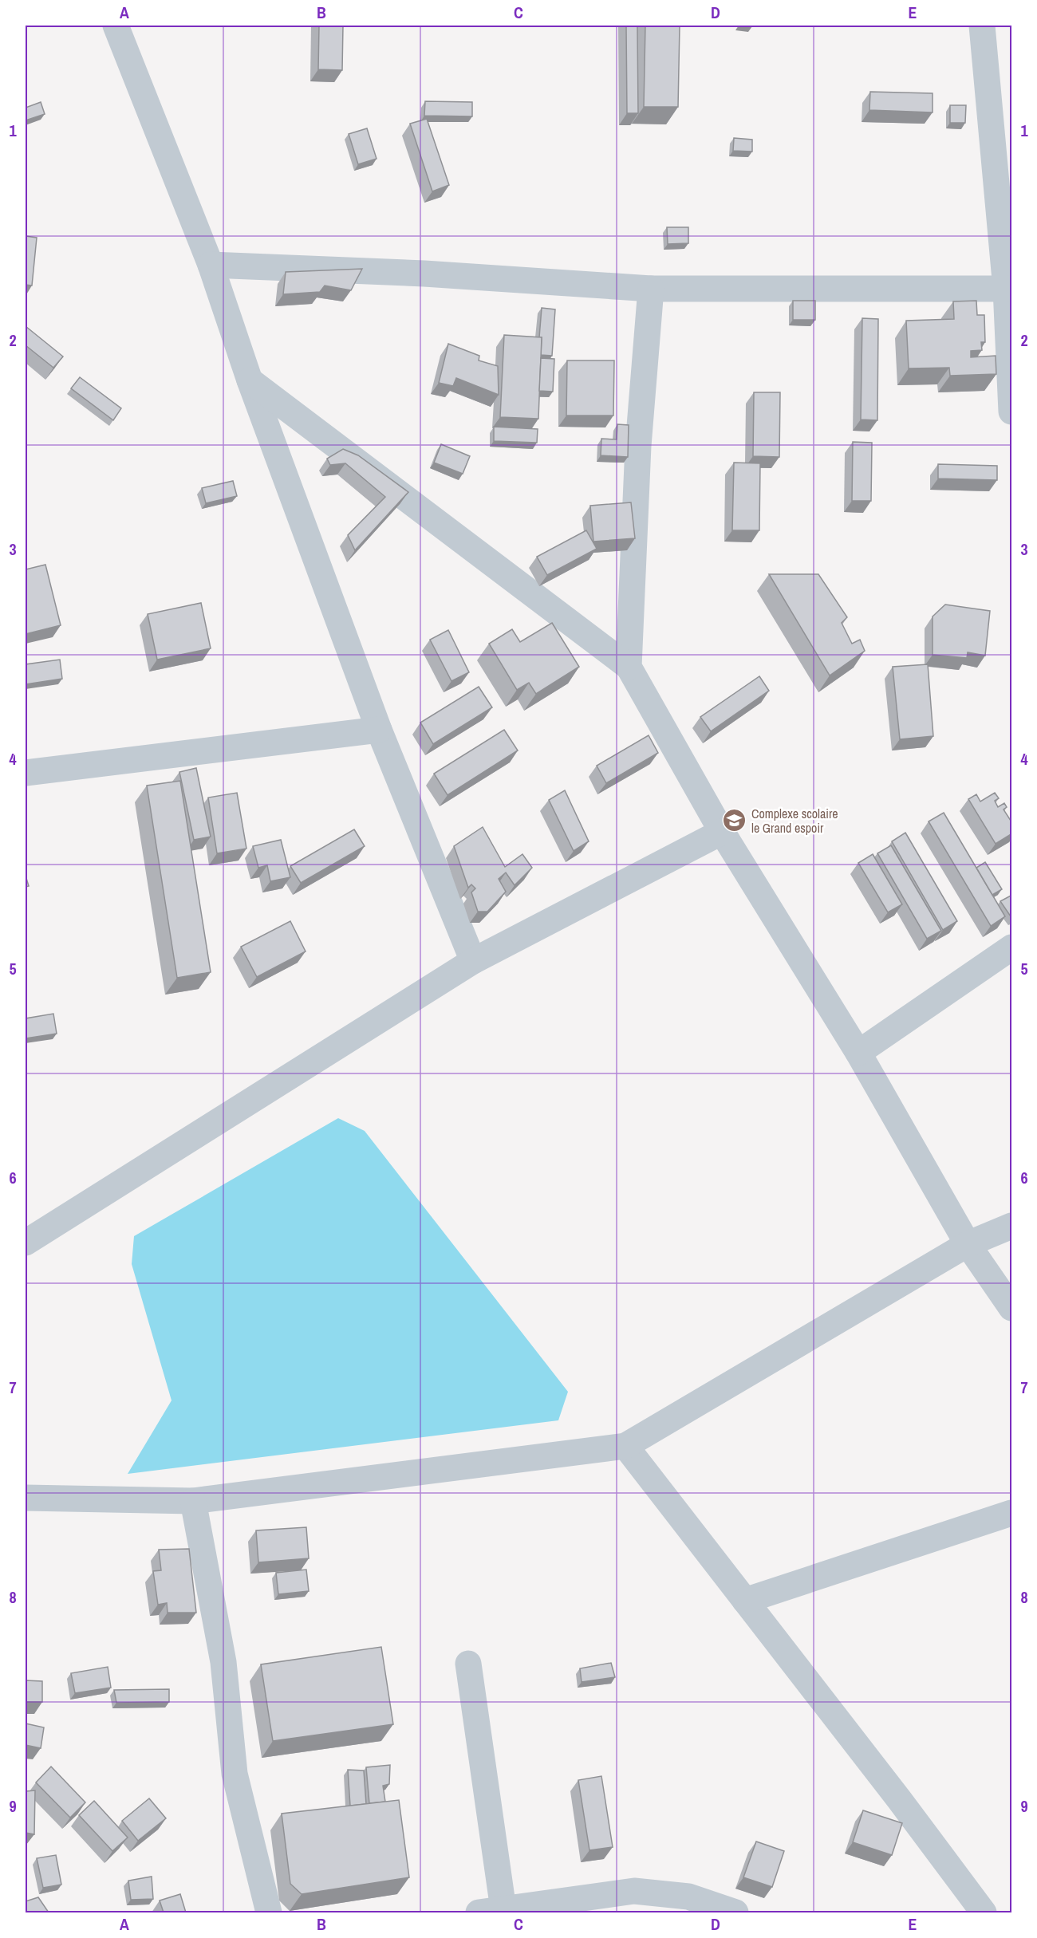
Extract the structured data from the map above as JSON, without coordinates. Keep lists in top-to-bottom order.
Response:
{
  "places": {
    "school or university": ["Complexe scolaire le Grand espoir"]
  },
  "grid": {
    "columns": [
      "A",
      "B",
      "C",
      "D",
      "E"
    ],
    "rows": [
      "1",
      "2",
      "3",
      "4",
      "5",
      "6",
      "7",
      "8",
      "9"
    ]
  }
}
